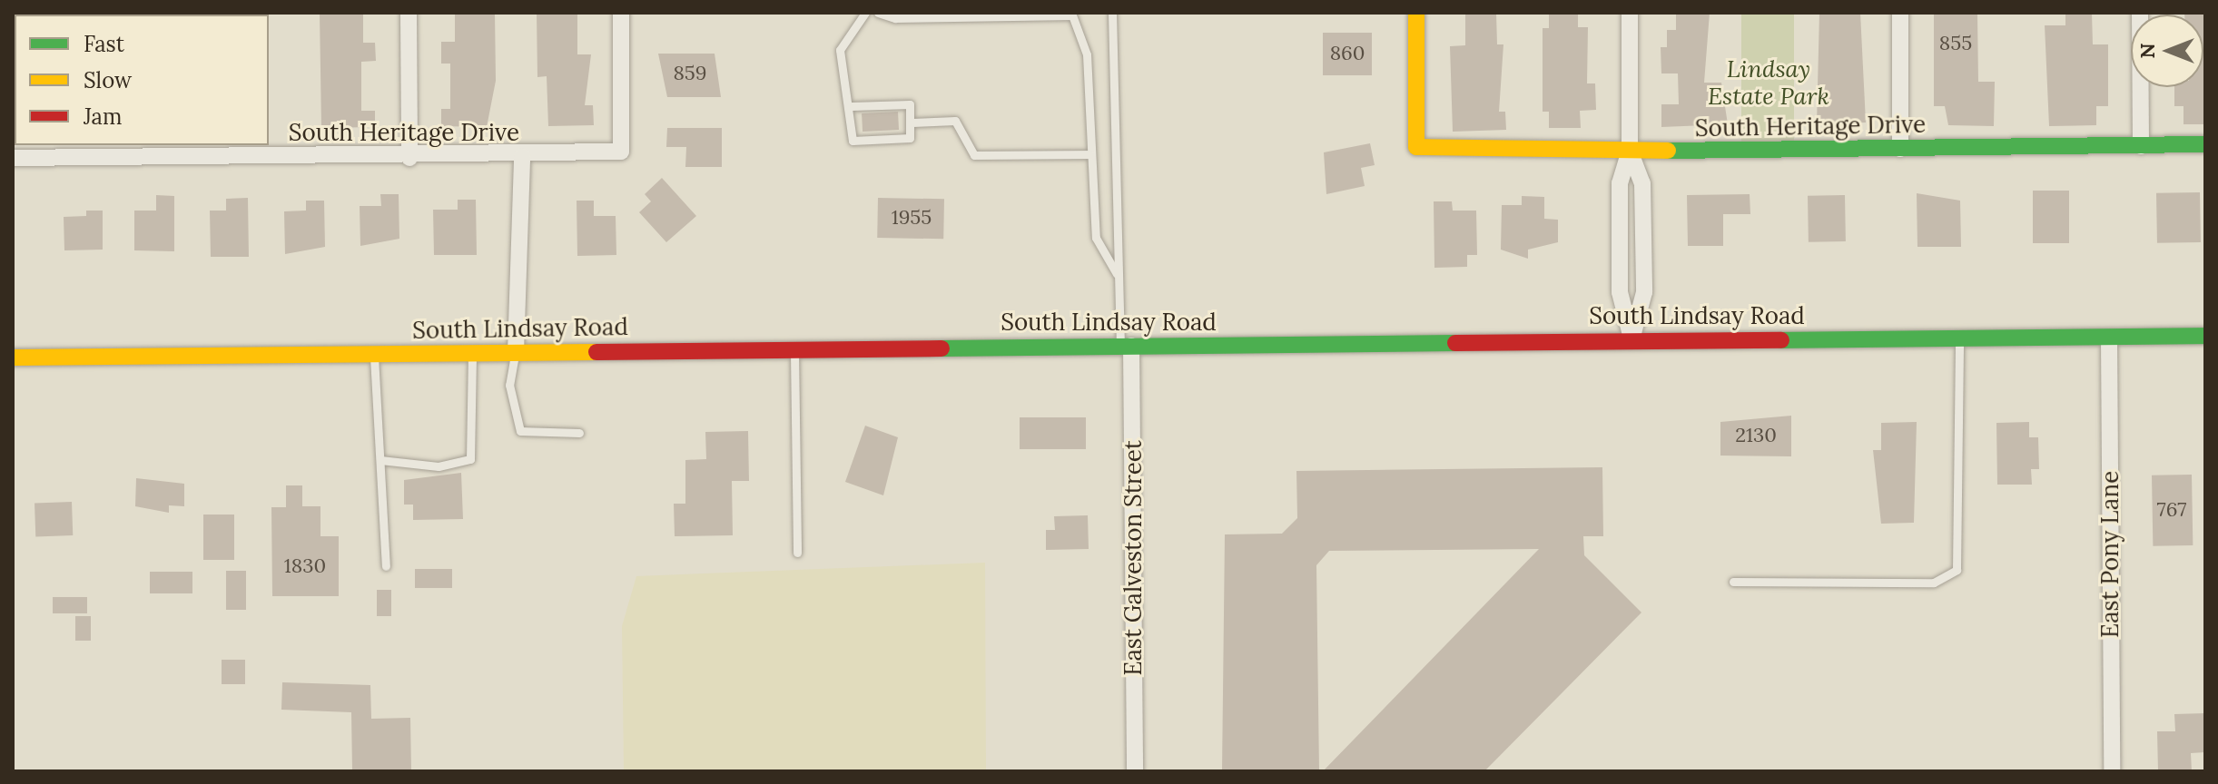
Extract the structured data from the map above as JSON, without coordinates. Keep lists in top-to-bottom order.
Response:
{
  "streets": {
    "main road": ["South Heritage Drive", "South Lindsay Road"],
    "street": ["East Pony Lane", "East Galveston Street"]
  },
  "crossings": [
    ["South Lindsay Road", "East Pony Lane"],
    ["South Lindsay Road", "East Galveston Street"]
  ],
  "parks": ["Lindsay Estate Park"],
  "house_numbers": [
    "855",
    "860",
    "859",
    "1955",
    "2130",
    "767",
    "1830"
  ],
  "legend": ["Fast", "Slow", "Jam"],
  "north": "left"
}
